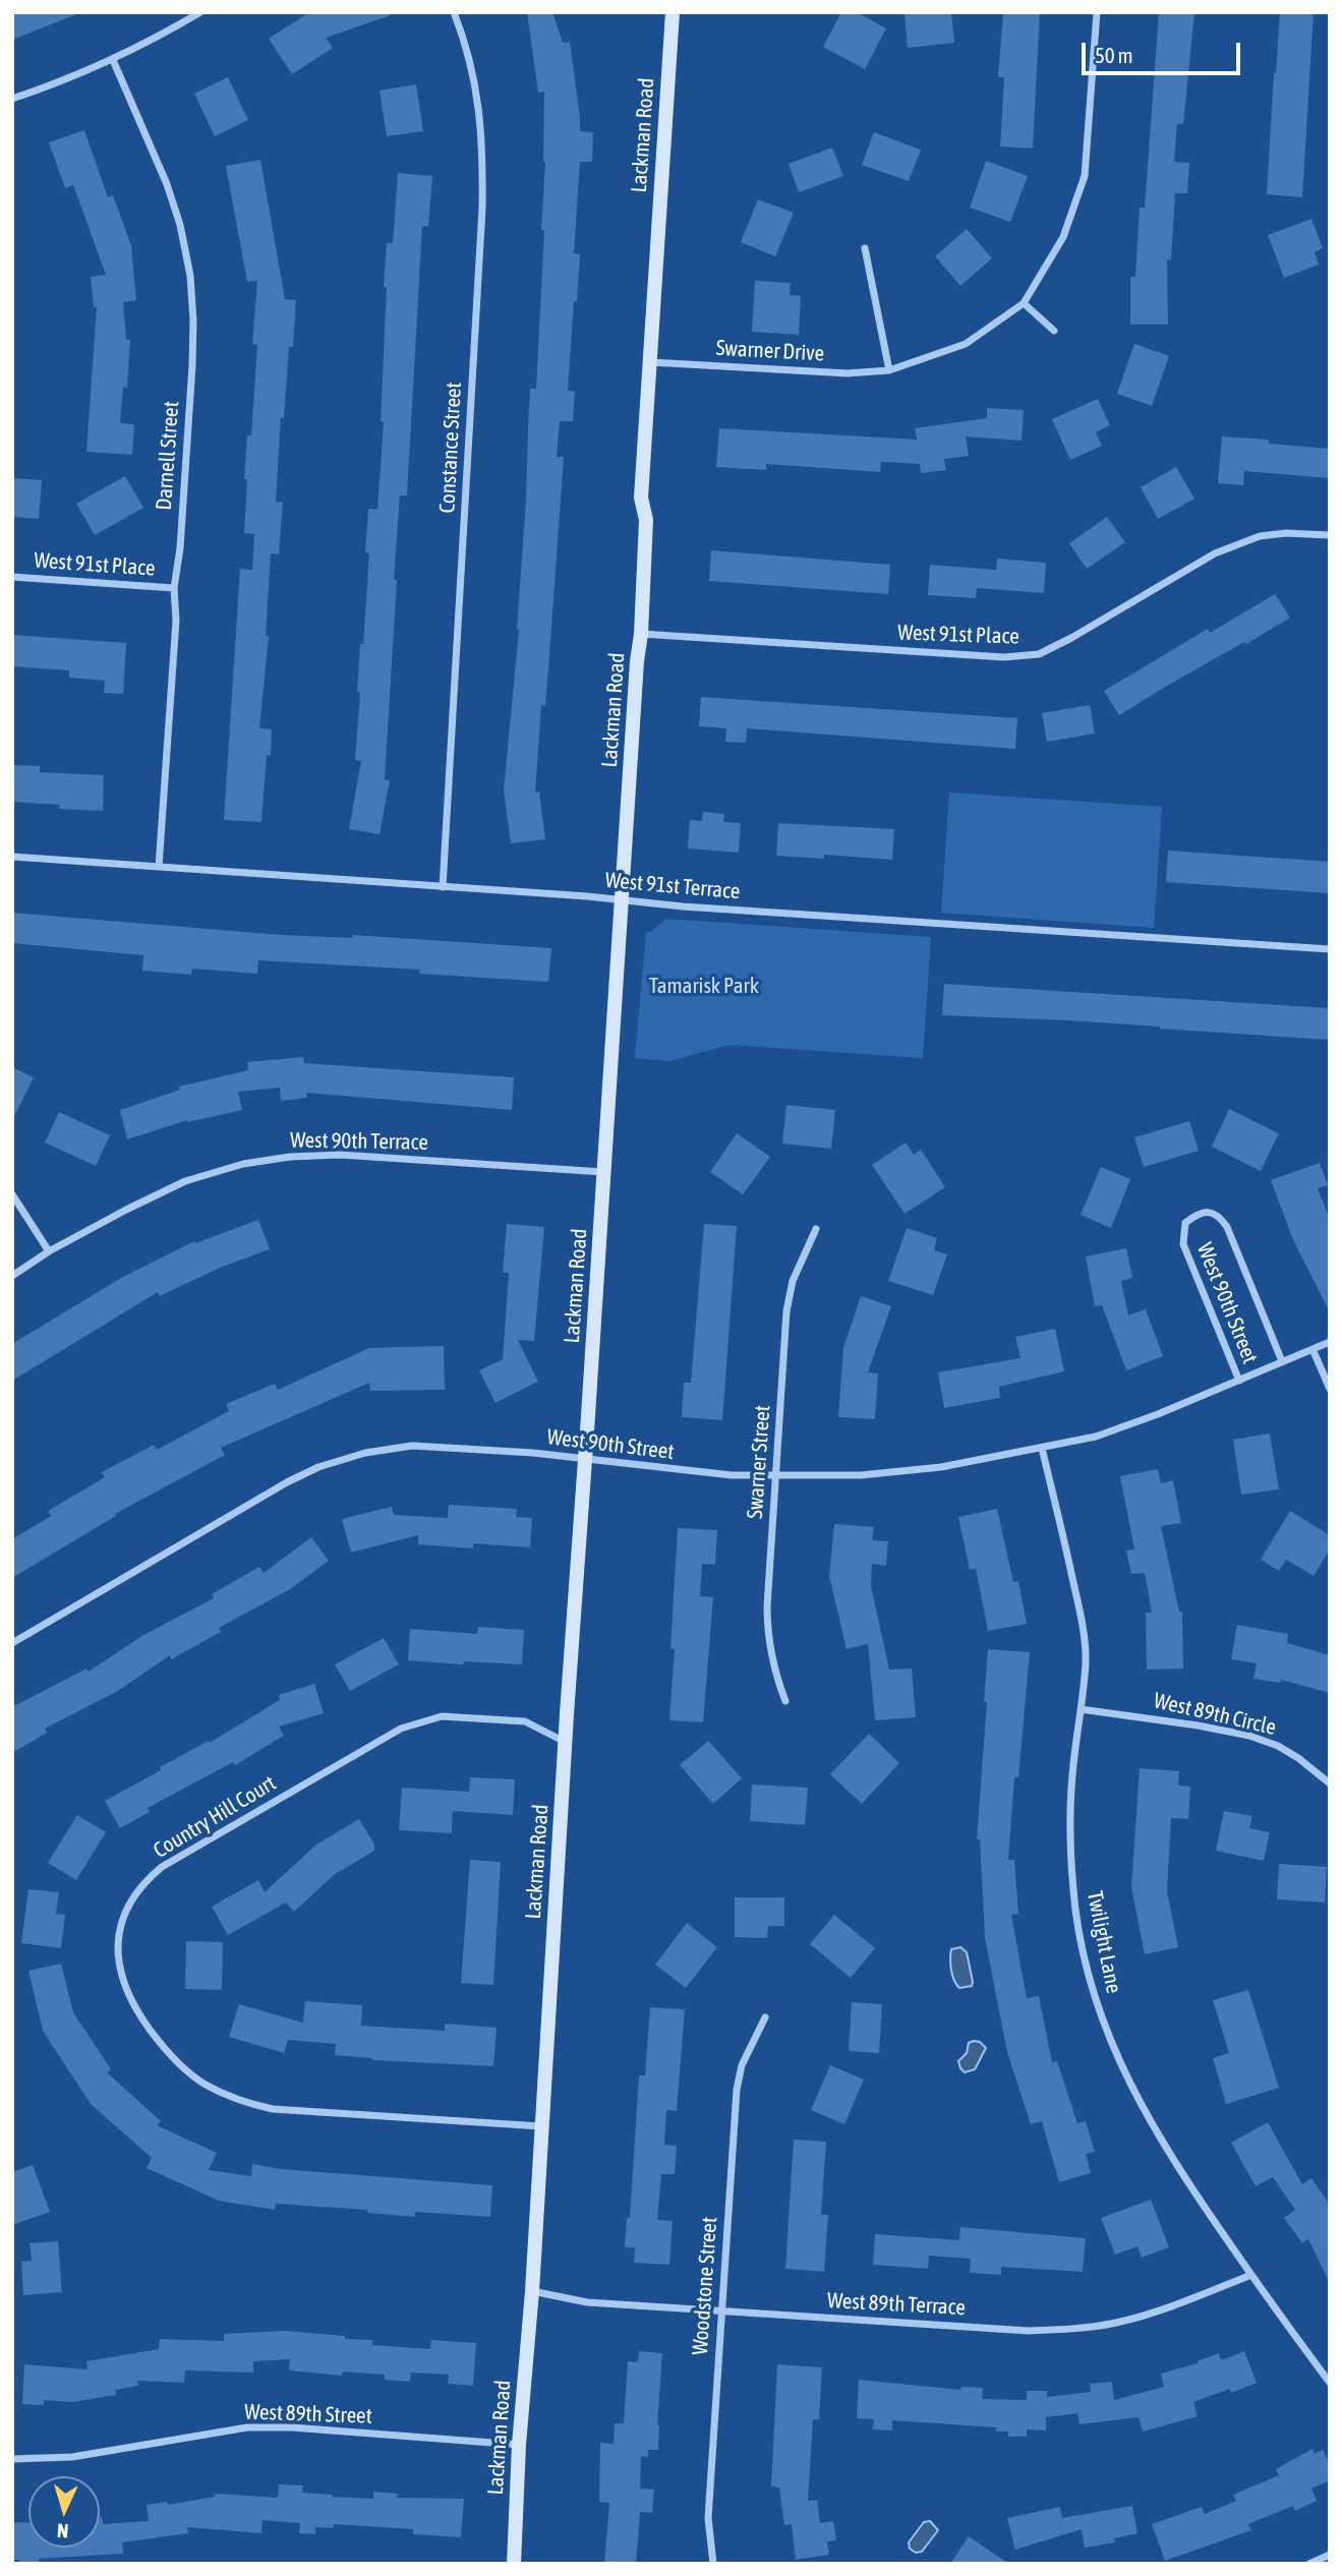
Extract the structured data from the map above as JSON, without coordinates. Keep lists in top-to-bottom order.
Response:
{
  "streets": {
    "main road": ["Lackman Road"],
    "street": [
      "Swarner Drive",
      "Constance Street",
      "Darnell Street",
      "West 91st Place",
      "West 91st Terrace",
      "West 90th Terrace",
      "West 90th Street",
      "Swarner Street",
      "West 89th Circle",
      "Country Hill Court",
      "Twilight Lane",
      "Woodstone Street",
      "West 89th Terrace",
      "West 89th Street"
    ]
  },
  "crossings": [
    ["Lackman Road", "Swarner Drive"],
    ["Lackman Road", "West 91st Place"],
    ["Lackman Road", "West 91st Terrace"],
    ["Lackman Road", "West 90th Terrace"],
    ["Lackman Road", "West 90th Street"],
    ["Lackman Road", "Country Hill Court"],
    ["Lackman Road", "West 89th Terrace"],
    ["Lackman Road", "West 89th Street"],
    ["Constance Street", "West 91st Terrace"],
    ["Darnell Street", "West 91st Place"],
    ["Darnell Street", "West 91st Terrace"],
    ["West 90th Street", "Swarner Street"],
    ["West 90th Street", "Twilight Lane"],
    ["West 89th Circle", "Twilight Lane"],
    ["Twilight Lane", "West 89th Terrace"],
    ["Woodstone Street", "West 89th Terrace"]
  ],
  "parks": ["Tamarisk Park"],
  "scale_bar": "50 m",
  "north": "bottom"
}
